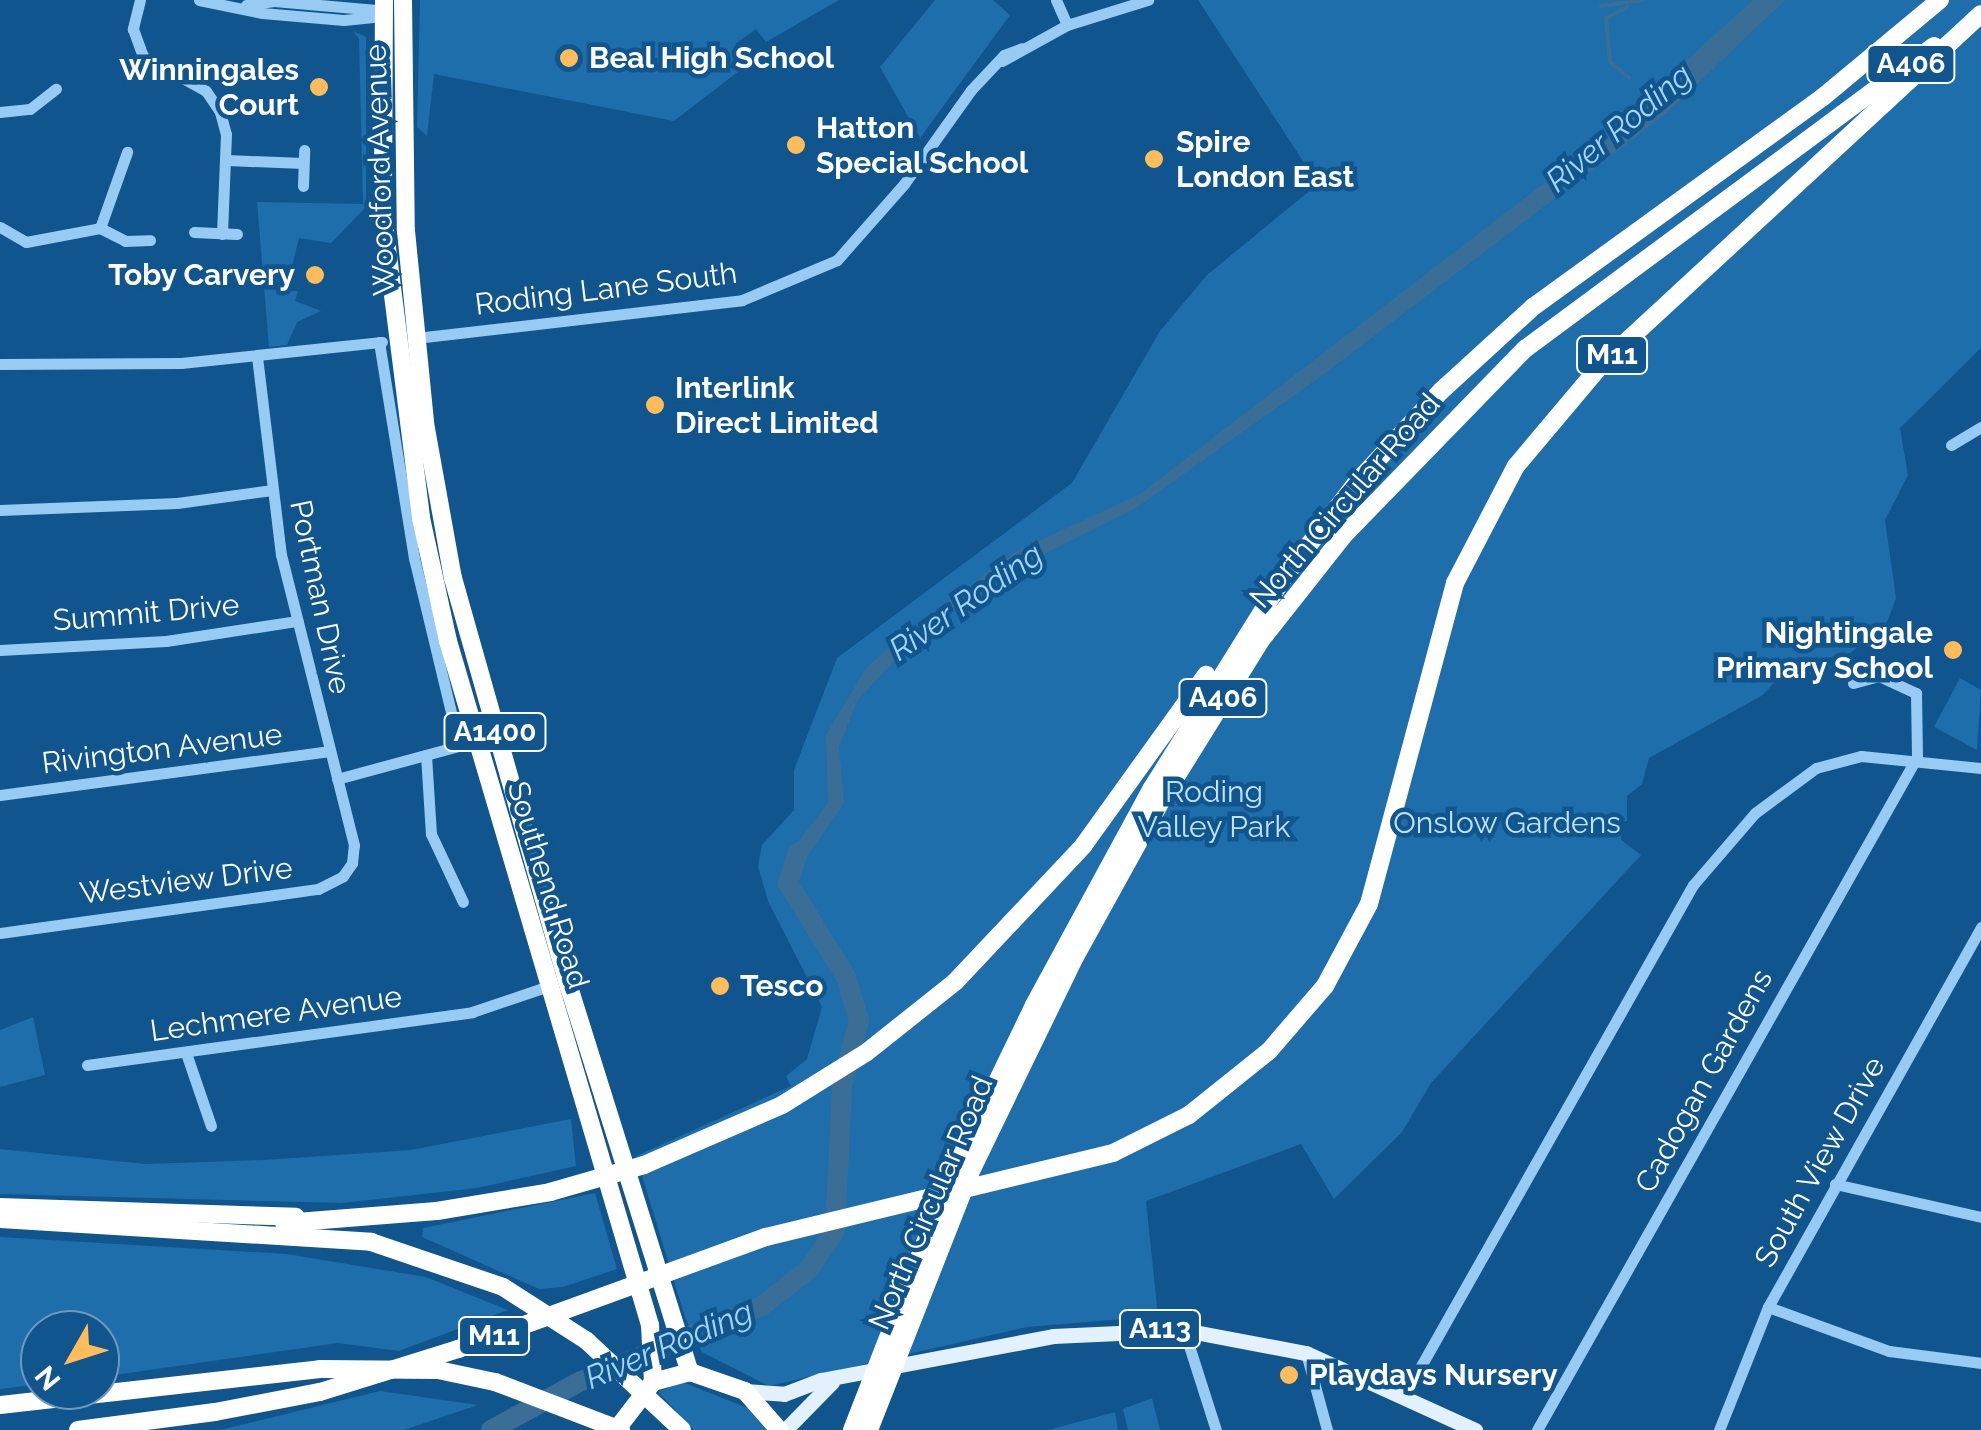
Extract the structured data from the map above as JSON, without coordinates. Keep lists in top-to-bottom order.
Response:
{
  "streets": {
    "highway": [
      "A406",
      "Woodford Avenue",
      "M11",
      "North Circular Road",
      "A1400",
      "Southend Road",
      "A113"
    ],
    "street": [
      "Roding Lane South",
      "Portman Drive",
      "Summit Drive",
      "Rivington Avenue",
      "Westview Drive",
      "Lechmere Avenue",
      "Cadogan Gardens",
      "South View Drive"
    ]
  },
  "crossings": [
    ["Woodford Avenue", "Roding Lane South"],
    ["Woodford Avenue", "Southend Road"],
    ["Roding Lane South", "Portman Drive"],
    ["Roding Lane South", "Southend Road"],
    ["M11", "North Circular Road"],
    ["Portman Drive", "Summit Drive"],
    ["Portman Drive", "Rivington Avenue"],
    ["Portman Drive", "Westview Drive"],
    ["Southend Road", "Lechmere Avenue"],
    ["Southend Road", "A113"]
  ],
  "water": ["River Roding"],
  "parks": ["Roding Valley Park", "Onslow Gardens"],
  "places": [
    "Beal High School",
    "Winningales Court",
    "Hatton Special School",
    "Spire London East",
    "Toby Carvery",
    "Interlink Direct Limited",
    "Nightingale Primary School",
    "Tesco",
    "Playdays Nursery"
  ],
  "north": "bottom left"
}
